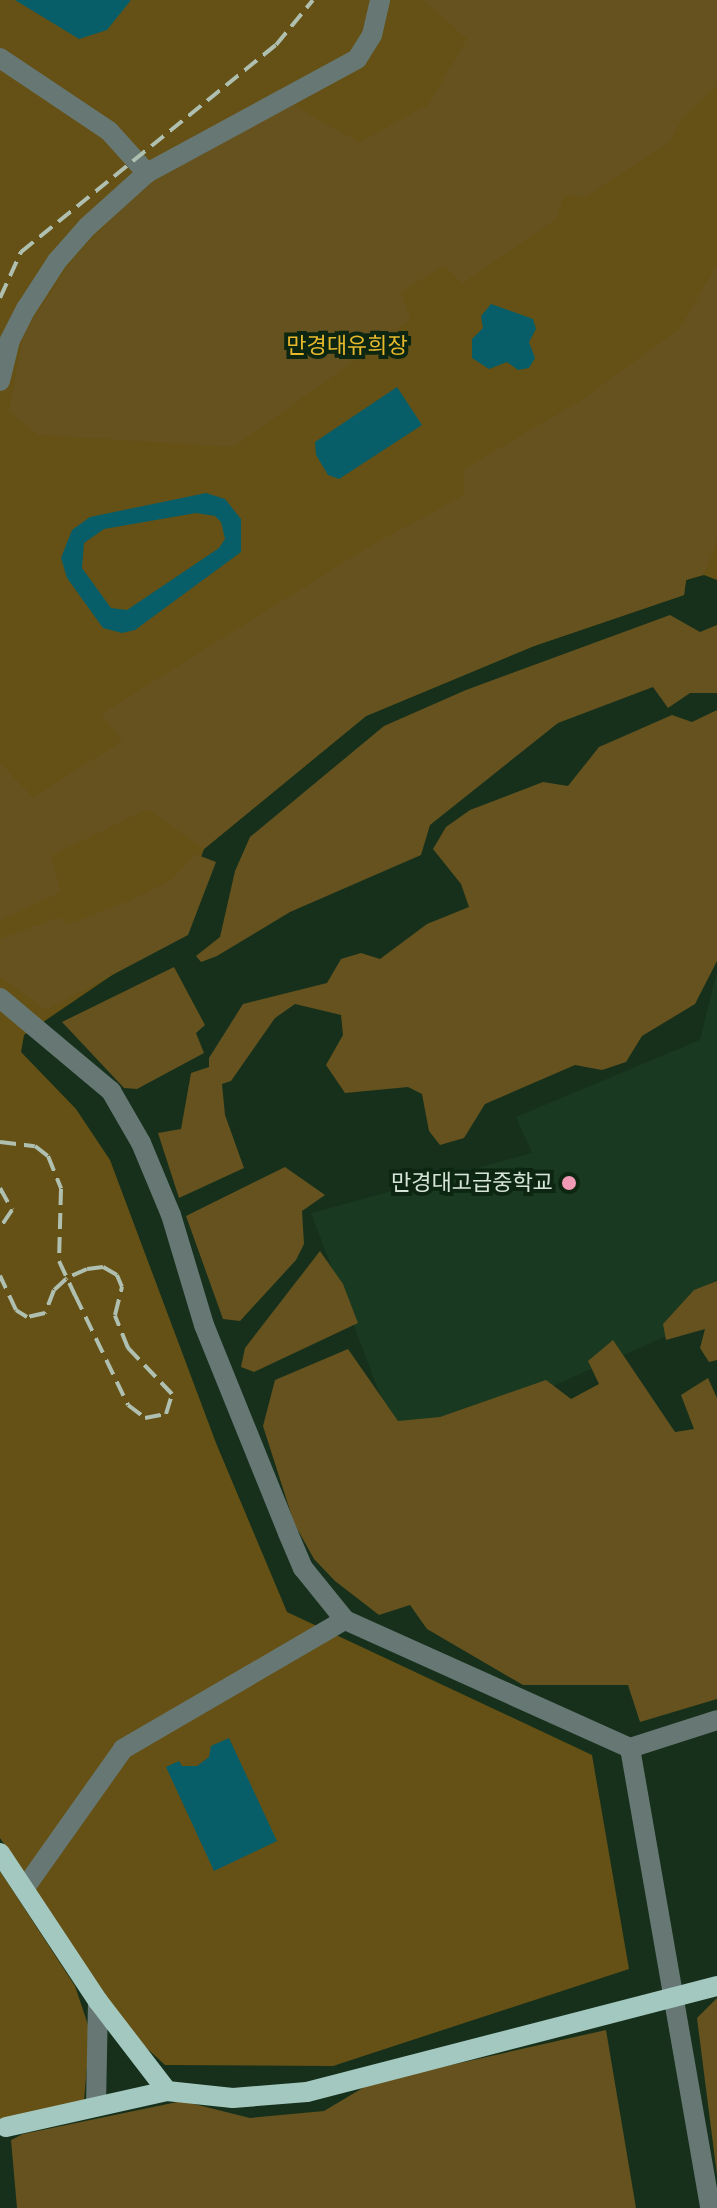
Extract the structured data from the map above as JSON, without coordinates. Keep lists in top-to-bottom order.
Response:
{
  "parks": ["만경대유희장"],
  "places": ["만경대고급중학교"]
}
